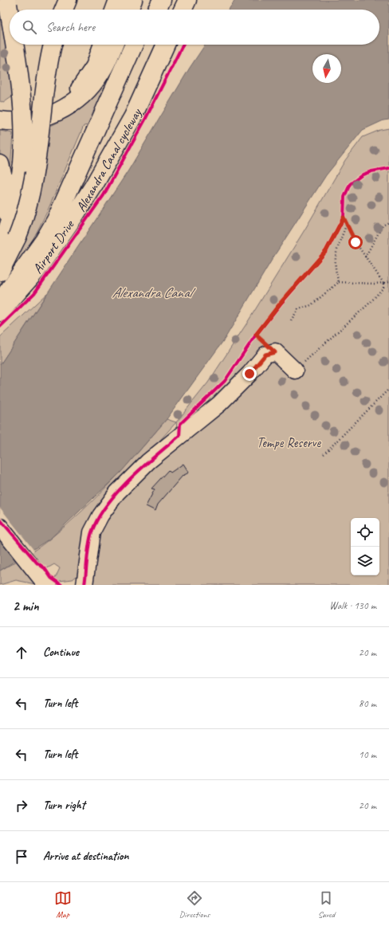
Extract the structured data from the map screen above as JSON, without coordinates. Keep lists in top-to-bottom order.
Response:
{
  "streets": {
    "main road": ["Airport Drive"],
    "cycle path": ["Alexandra Canal cycleway"]
  },
  "water": ["Alexandra Canal"],
  "parks": ["Tempe Reserve"],
  "north": "bottom",
  "page": {
    "search": "Search here",
    "heading": ["2 min", "Walk · 130 m"],
    "list": [
      ["Continue", "20 m"],
      ["Turn left", "80 m"],
      ["Turn left", "10 m"],
      ["Turn right", "20 m"],
      "Arrive at destination"
    ],
    "nav": ["Map", "Directions", "Saved"]
  }
}
